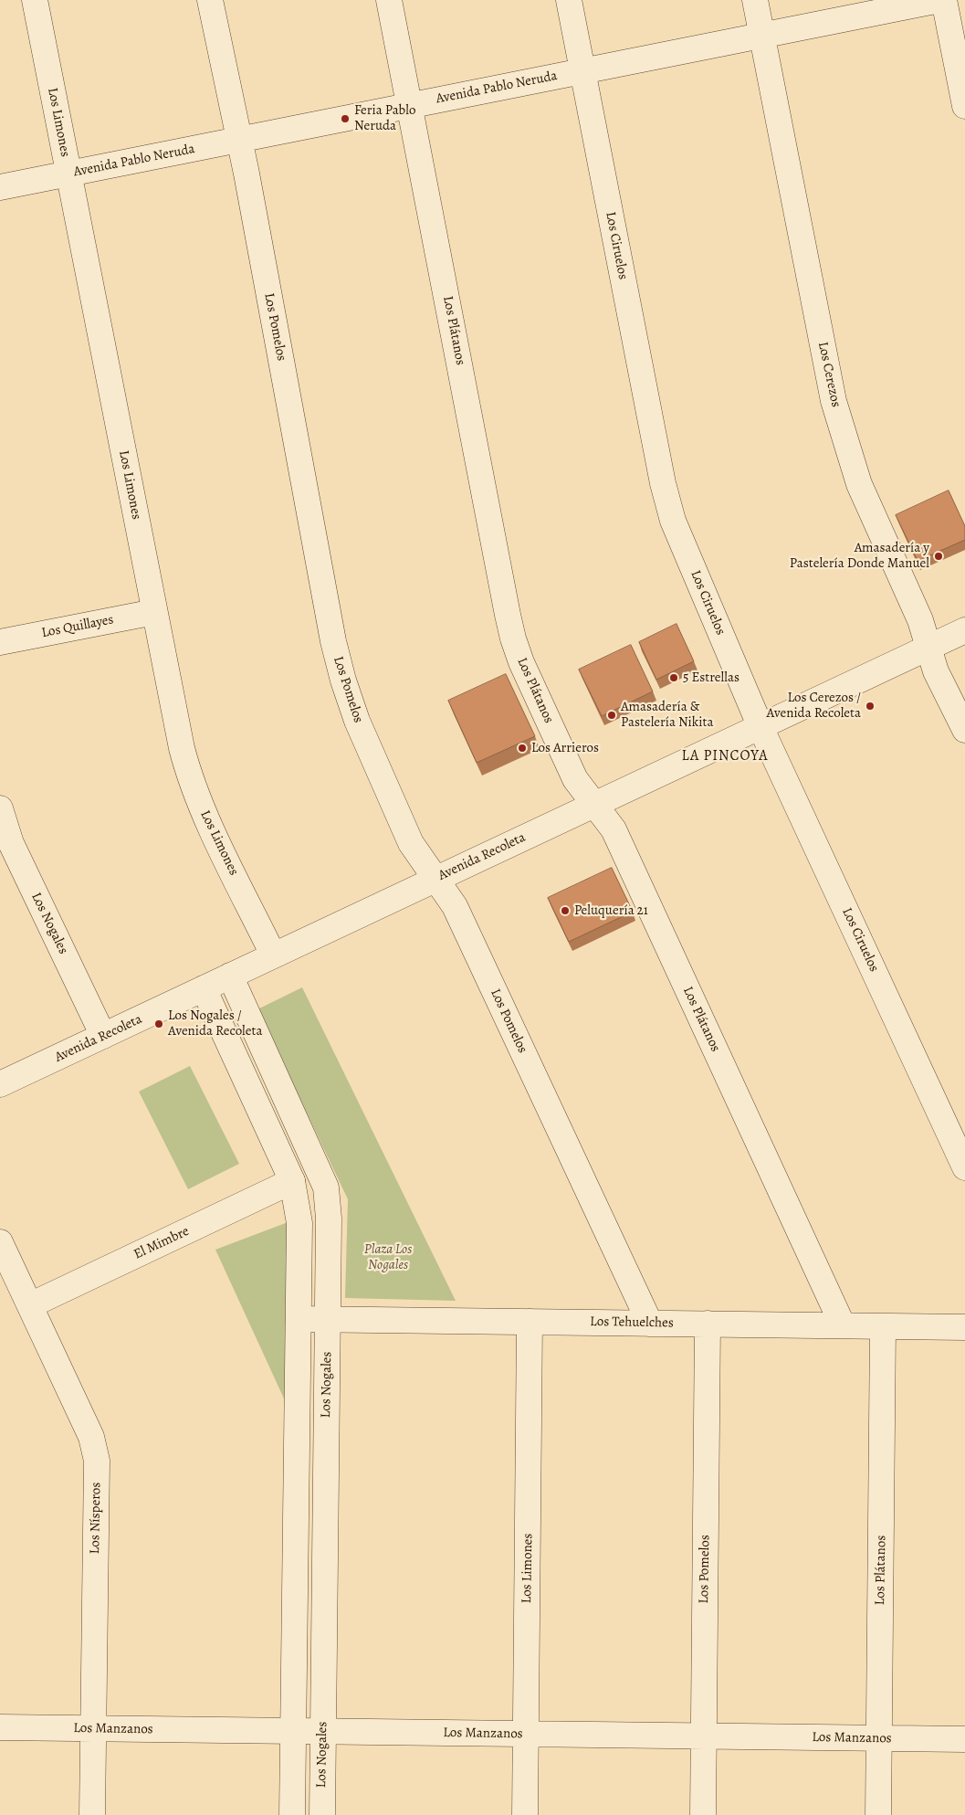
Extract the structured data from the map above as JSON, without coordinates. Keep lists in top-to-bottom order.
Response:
{
  "streets": {
    "street": [
      "Avenida Pablo Neruda",
      "Los Limones",
      "Los Ciruelos",
      "Los Pomelos",
      "Los Plátanos",
      "Los Cerezos",
      "Los Quillayes",
      "Avenida Recoleta",
      "Los Nogales",
      "El Mimbre",
      "Los Tehuelches",
      "Los Nísperos",
      "Los Manzanos"
    ]
  },
  "crossings": [
    ["Avenida Pablo Neruda", "Los Limones"],
    ["Avenida Pablo Neruda", "Los Ciruelos"],
    ["Avenida Pablo Neruda", "Los Pomelos"],
    ["Avenida Pablo Neruda", "Los Plátanos"],
    ["Avenida Pablo Neruda", "Los Cerezos"],
    ["Los Limones", "Los Quillayes"],
    ["Los Limones", "Avenida Recoleta"],
    ["Los Limones", "Los Tehuelches"],
    ["Los Limones", "Los Manzanos"],
    ["Los Ciruelos", "Avenida Recoleta"],
    ["Los Pomelos", "Avenida Recoleta"],
    ["Los Pomelos", "Los Tehuelches"],
    ["Los Pomelos", "Los Manzanos"],
    ["Los Plátanos", "Avenida Recoleta"],
    ["Los Plátanos", "Los Tehuelches"],
    ["Los Plátanos", "Los Manzanos"],
    ["Los Cerezos", "Avenida Recoleta"],
    ["Avenida Recoleta", "Los Nogales"],
    ["Los Nogales", "El Mimbre"],
    ["Los Nogales", "Los Tehuelches"],
    ["Los Nogales", "Los Manzanos"],
    ["El Mimbre", "Los Nísperos"],
    ["Los Nísperos", "Los Manzanos"]
  ],
  "districts": ["LA PINCOYA"],
  "parks": ["Plaza Los Nogales"],
  "places": [
    "Feria Pablo Neruda",
    "Amasadería y Pastelería Donde Manuel",
    "5 Estrellas",
    "Los Cerezos / Avenida Recoleta",
    "Amasadería & Pastelería Nikita",
    "Los Arrieros",
    "Peluquería 21",
    "Los Nogales / Avenida Recoleta"
  ]
}
